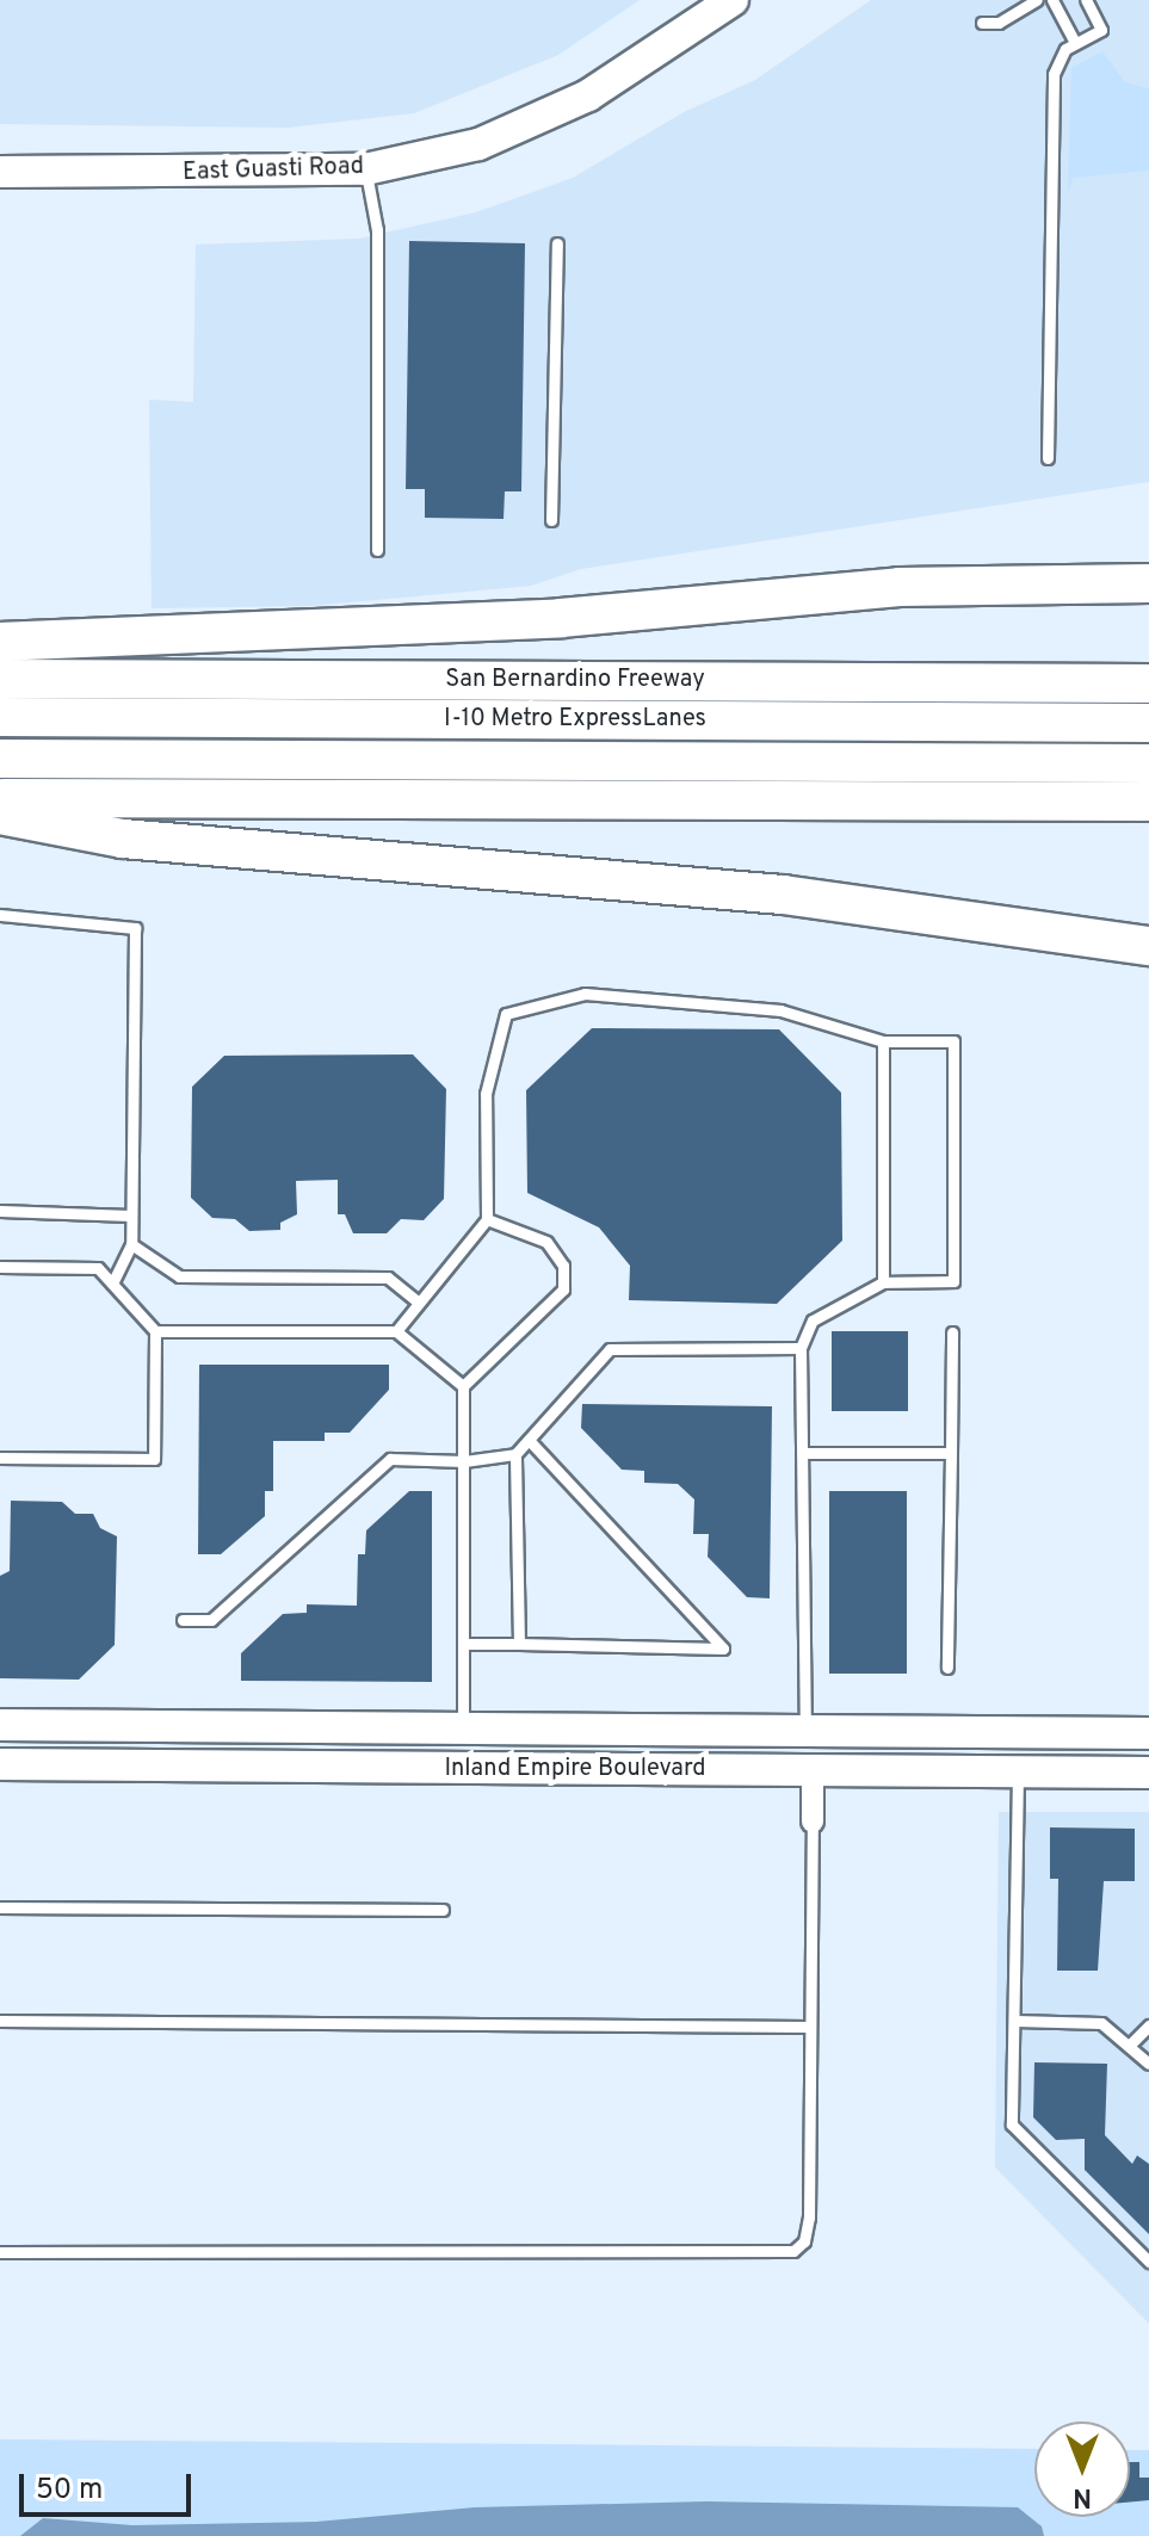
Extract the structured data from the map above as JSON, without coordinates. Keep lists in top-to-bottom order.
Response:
{
  "streets": {
    "highway": ["San Bernardino Freeway", "I-10 Metro ExpressLanes"],
    "main road": ["East Guasti Road", "Inland Empire Boulevard"]
  },
  "scale_bar": "50 m",
  "north": "bottom"
}
